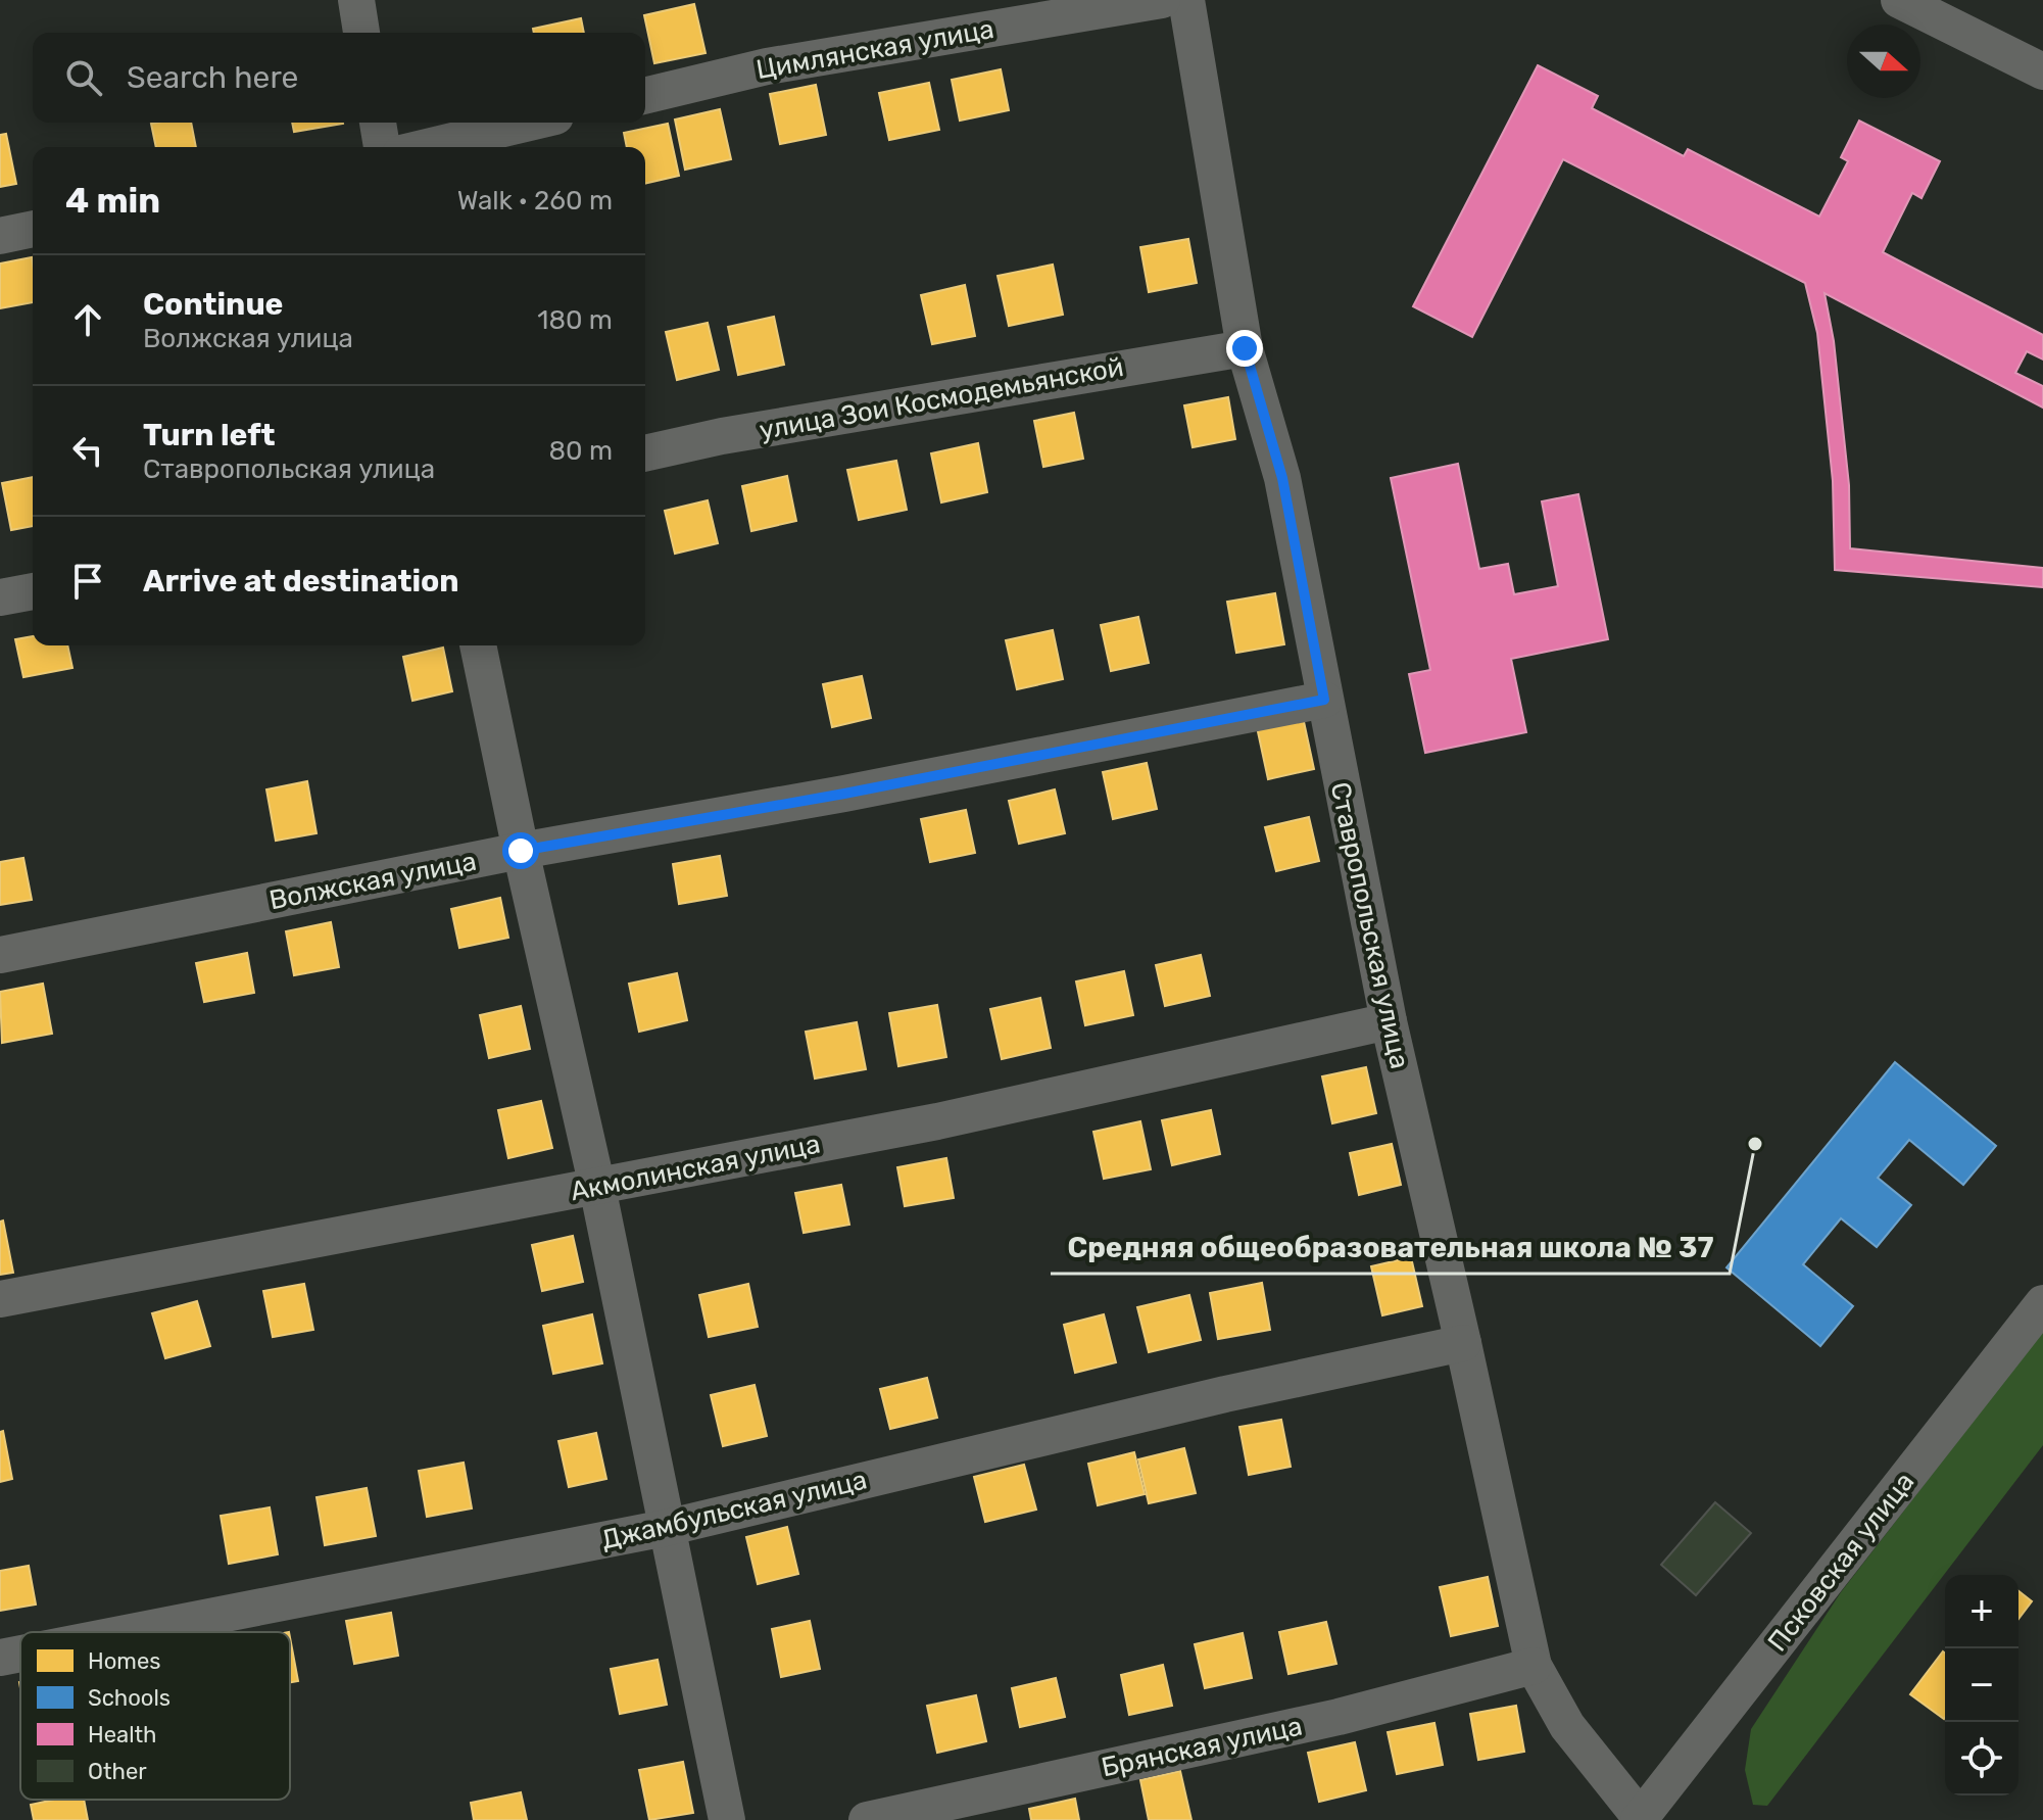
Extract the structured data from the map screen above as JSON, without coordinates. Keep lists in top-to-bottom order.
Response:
{
  "streets": {
    "street": [
      "Цимлянская улица",
      "улица Зои Космодемьянской",
      "Волжская улица",
      "Ставропольская улица",
      "Акмолинская улица",
      "Джамбульская улица",
      "Псковская улица",
      "Брянская улица"
    ]
  },
  "crossings": [
    ["улица Зои Космодемьянской", "Ставропольская улица"],
    ["Волжская улица", "Ставропольская улица"],
    ["Ставропольская улица", "Акмолинская улица"],
    ["Ставропольская улица", "Джамбульская улица"],
    ["Ставропольская улица", "Псковская улица"],
    ["Ставропольская улица", "Брянская улица"]
  ],
  "places": ["Средняя общеобразовательная школа № 37"],
  "legend": [
    "Homes",
    "Schools",
    "Health",
    "Other"
  ],
  "north": "right",
  "page": {
    "search": "Search here",
    "heading": ["4 min", "Walk · 260 m"],
    "list": [
      ["Continue", "Волжская улица", "180 m"],
      ["Turn left", "Ставропольская улица", "80 m"],
      "Arrive at destination"
    ],
    "map_buttons": ["+", "−"]
  }
}
